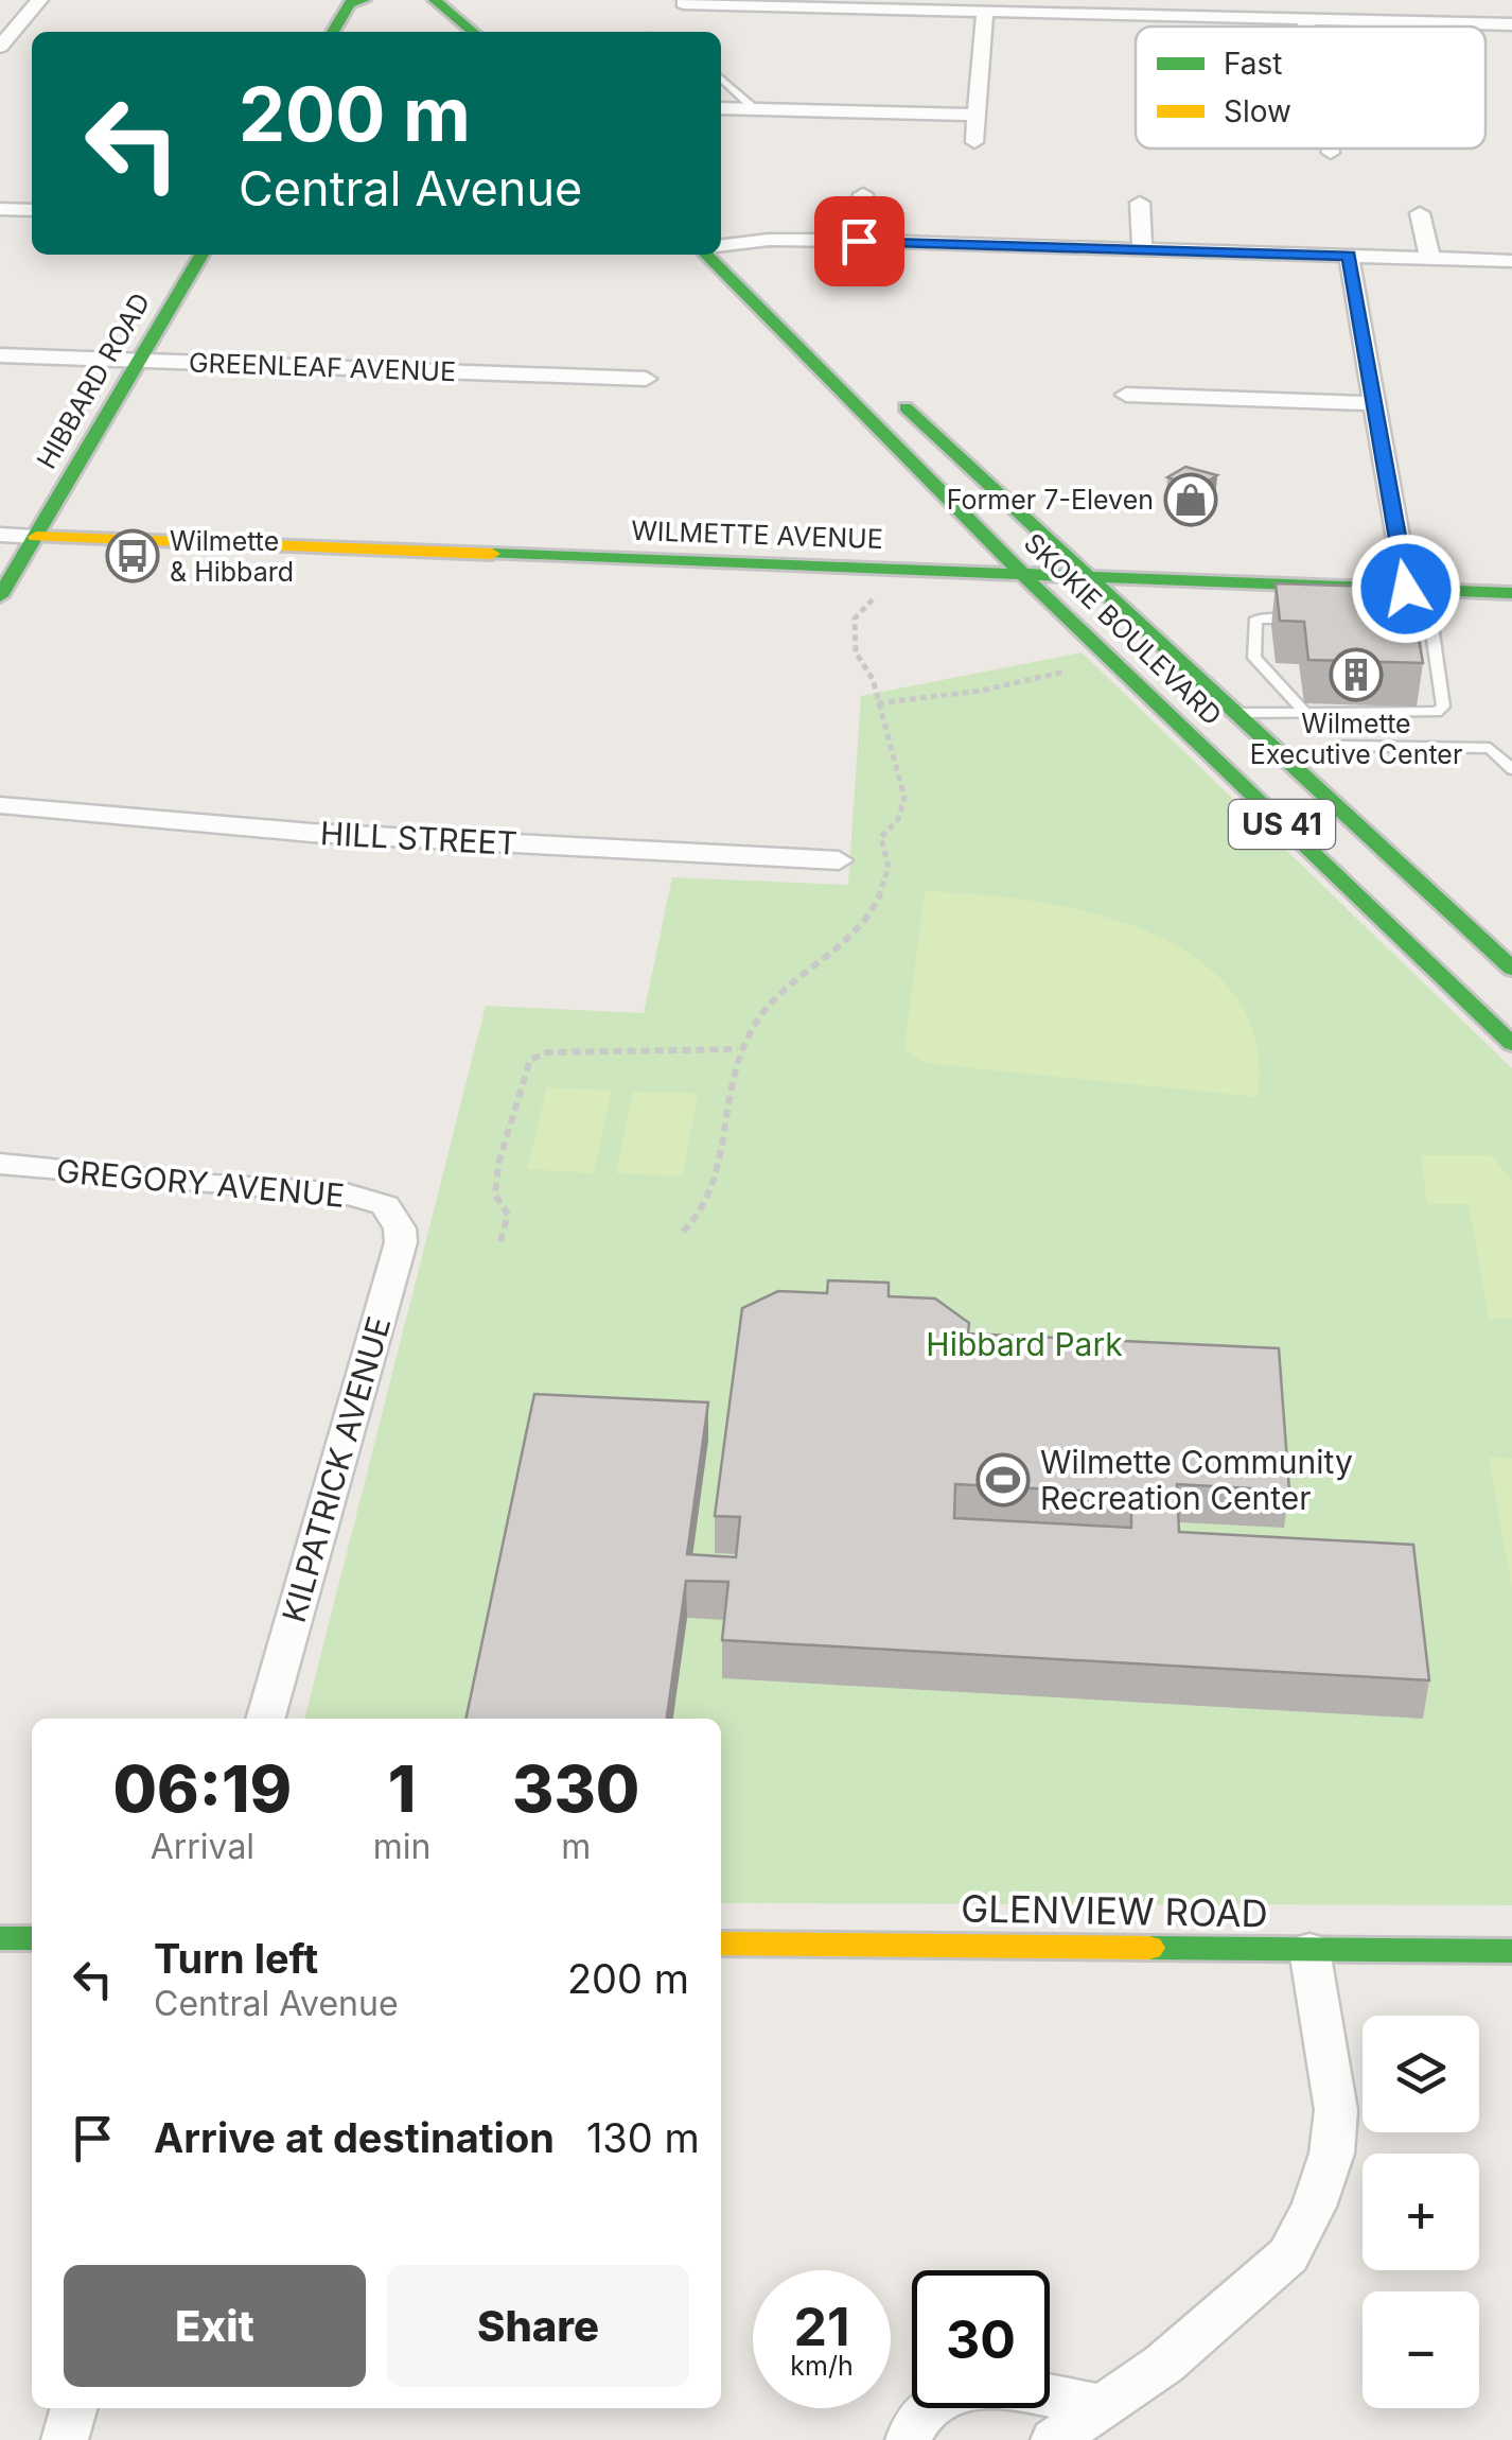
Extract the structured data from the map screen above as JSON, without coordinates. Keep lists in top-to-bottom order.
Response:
{
  "streets": {
    "main road": [
      "HIBBARD ROAD",
      "WILMETTE AVENUE",
      "SKOKIE BOULEVARD",
      "US 41",
      "GLENVIEW ROAD"
    ],
    "street": [
      "GREENLEAF AVENUE",
      "HILL STREET",
      "GREGORY AVENUE",
      "KILPATRICK AVENUE"
    ]
  },
  "crossings": [
    ["GREENLEAF AVENUE", "HIBBARD ROAD"],
    ["HIBBARD ROAD", "WILMETTE AVENUE"],
    ["WILMETTE AVENUE", "SKOKIE BOULEVARD"],
    ["GREGORY AVENUE", "KILPATRICK AVENUE"]
  ],
  "parks": ["Hibbard Park"],
  "places": {
    "shop": ["Former 7-Eleven"],
    "bus stop": ["Wilmette & Hibbard"],
    "building": ["Wilmette Executive Center"],
    "sports": ["Wilmette Community Recreation Center"]
  },
  "legend": ["Fast", "Slow"],
  "page": {
    "turn": ["200 m", "Central Avenue"],
    "eta": [
      "06:19",
      "Arrival",
      "1",
      "min",
      "330",
      "m"
    ],
    "list": [
      {
        "name": "Turn left",
        "note": "Central Avenue",
        "value": "200 m"
      },
      {
        "name": "Arrive at destination",
        "value": "130 m"
      }
    ],
    "map_buttons": ["+", "−"],
    "buttons": ["Exit", "Share"],
    "speed": "21 km/h",
    "limit": "30"
  }
}
